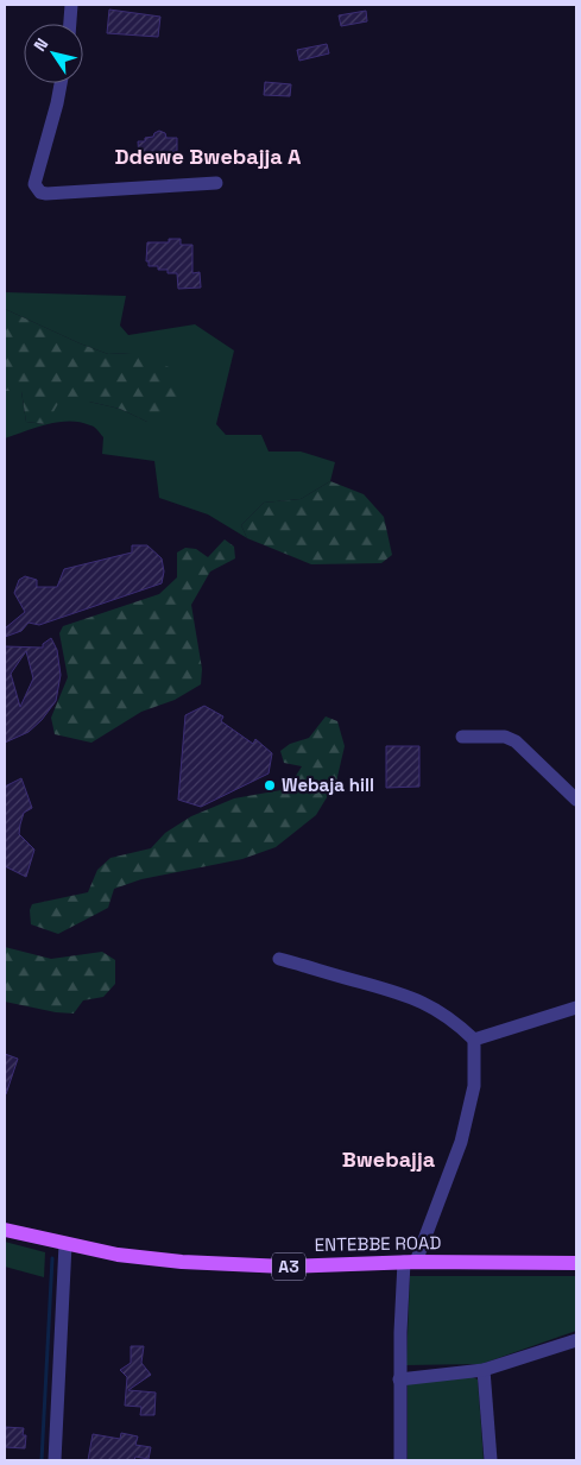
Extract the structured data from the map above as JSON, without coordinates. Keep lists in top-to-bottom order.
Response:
{
  "streets": {
    "main road": ["ENTEBBE ROAD", "A3"]
  },
  "districts": ["Ddewe Bwebajja A", "Bwebajja"],
  "places": ["Webaja hill"],
  "north": "top left"
}
